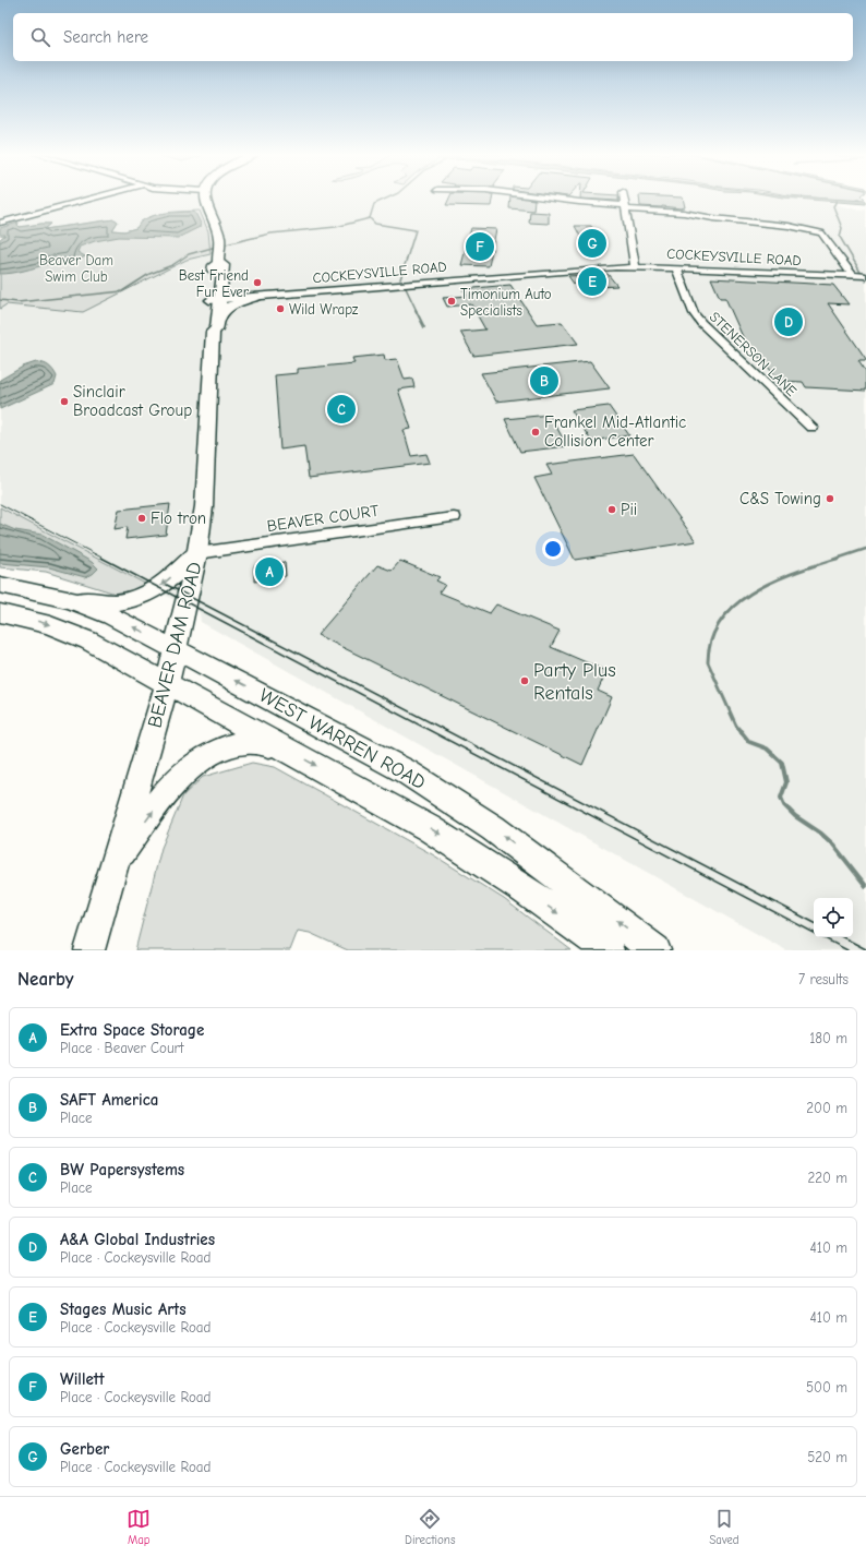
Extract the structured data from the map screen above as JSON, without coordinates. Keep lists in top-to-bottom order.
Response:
{
  "streets": {
    "main road": ["BEAVER DAM ROAD", "WEST WARREN ROAD"],
    "street": ["COCKEYSVILLE ROAD", "STENERSON LANE", "BEAVER COURT"]
  },
  "crossings": [
    ["COCKEYSVILLE ROAD", "STENERSON LANE"],
    ["COCKEYSVILLE ROAD", "BEAVER DAM ROAD"],
    ["BEAVER COURT", "BEAVER DAM ROAD"],
    ["BEAVER DAM ROAD", "WEST WARREN ROAD"]
  ],
  "parks": ["Beaver Dam Swim Club"],
  "places": [
    "Best Friend Fur Ever",
    "Timonium Auto Specialists",
    "Wild Wrapz",
    "Sinclair Broadcast Group",
    "Frankel Mid-Atlantic Collision Center",
    "C&S Towing",
    "Pii",
    "Flo tron",
    "Party Plus Rentals"
  ],
  "page": {
    "search": "Search here",
    "pins": [
      "G",
      "F",
      "E",
      "D",
      "B",
      "C",
      "A"
    ],
    "heading": ["Nearby", "7 results"],
    "list": [
      {
        "mark": "A",
        "name": "Extra Space Storage",
        "note": "Place · Beaver Court",
        "value": "180 m"
      },
      {
        "mark": "B",
        "name": "SAFT America",
        "note": "Place",
        "value": "200 m"
      },
      {
        "mark": "C",
        "name": "BW Papersystems",
        "note": "Place",
        "value": "220 m"
      },
      {
        "mark": "D",
        "name": "A&A Global Industries",
        "note": "Place · Cockeysville Road",
        "value": "410 m"
      },
      {
        "mark": "E",
        "name": "Stages Music Arts",
        "note": "Place · Cockeysville Road",
        "value": "410 m"
      },
      {
        "mark": "F",
        "name": "Willett",
        "note": "Place · Cockeysville Road",
        "value": "500 m"
      },
      {
        "mark": "G",
        "name": "Gerber",
        "note": "Place · Cockeysville Road",
        "value": "520 m"
      }
    ],
    "nav": ["Map", "Directions", "Saved"]
  }
}
